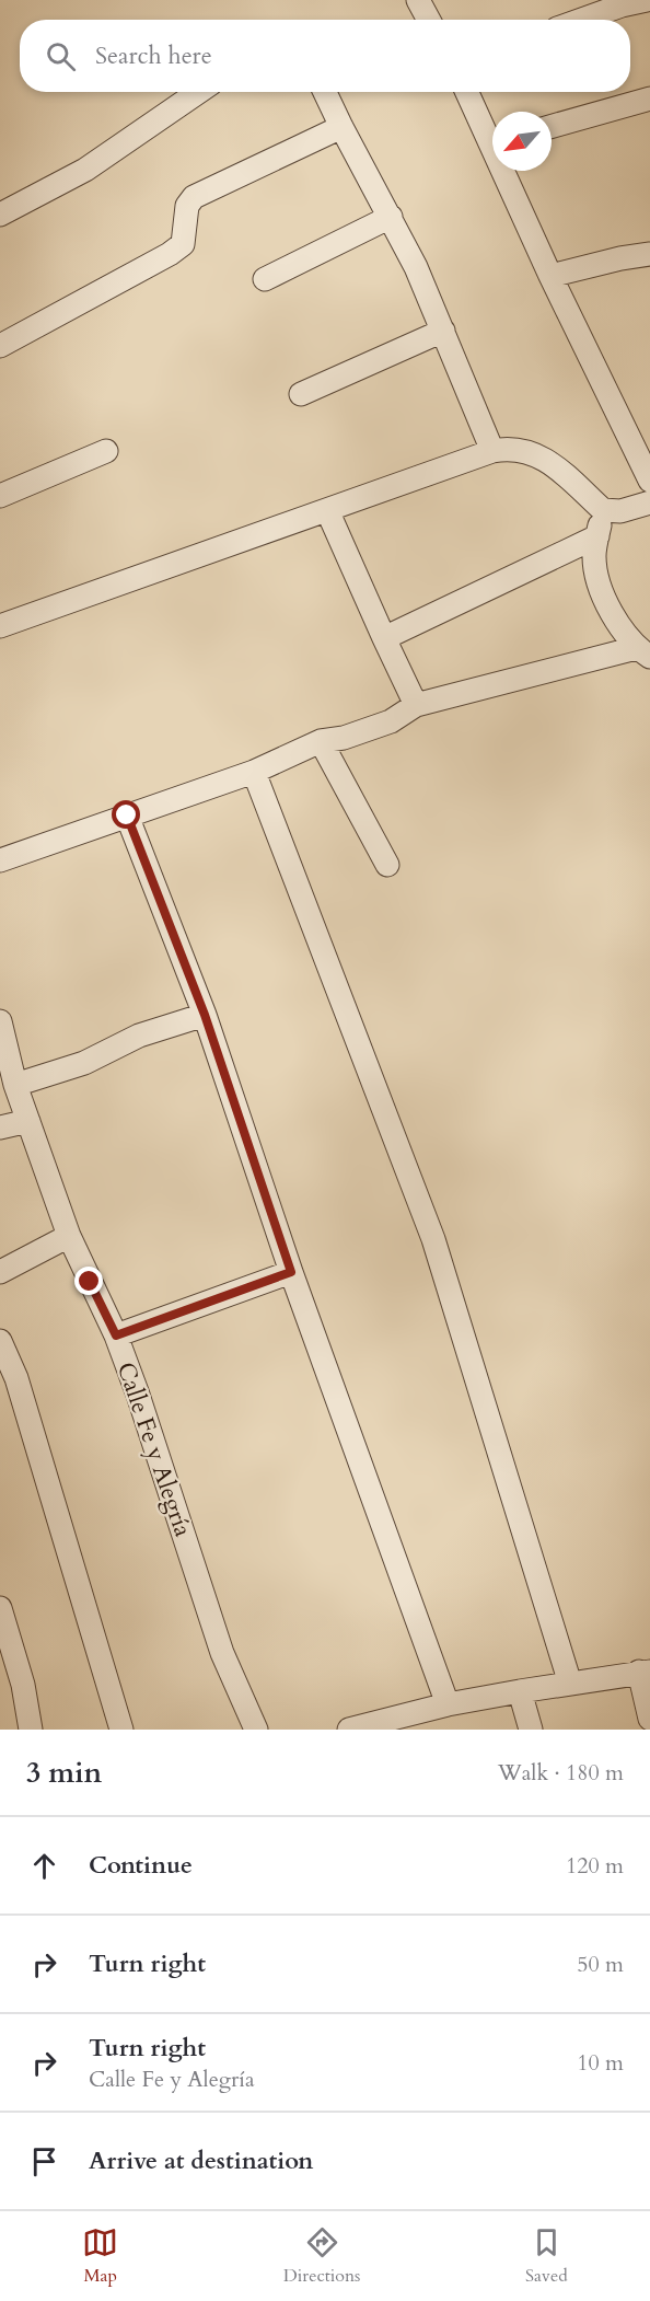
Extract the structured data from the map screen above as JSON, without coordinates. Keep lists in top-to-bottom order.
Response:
{
  "streets": {
    "street": ["Calle Fe y Alegría"]
  },
  "north": "bottom left",
  "page": {
    "search": "Search here",
    "heading": ["3 min", "Walk · 180 m"],
    "list": [
      ["Continue", "120 m"],
      ["Turn right", "50 m"],
      ["Turn right", "Calle Fe y Alegría", "10 m"],
      "Arrive at destination"
    ],
    "nav": ["Map", "Directions", "Saved"]
  }
}
